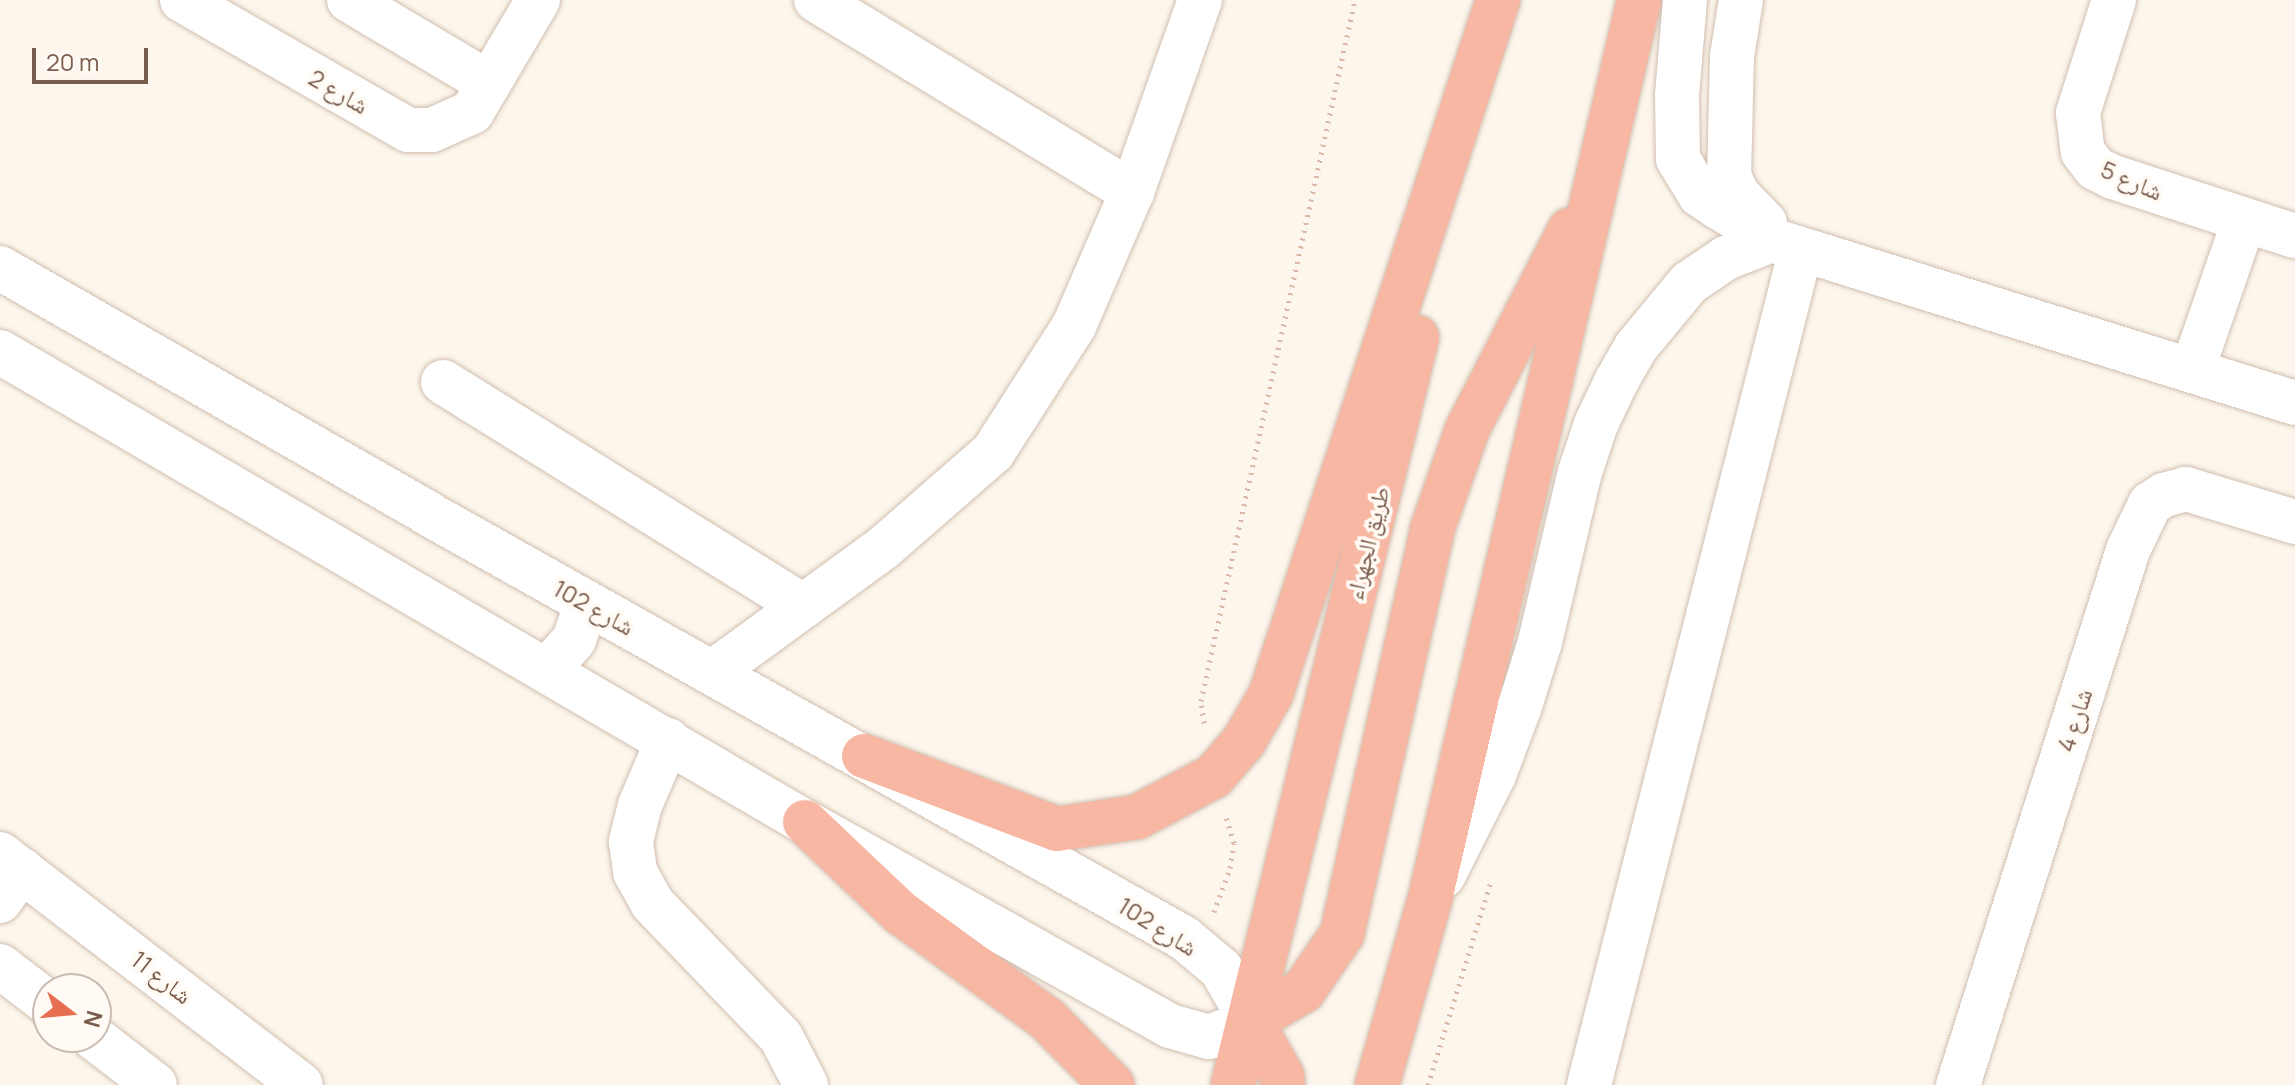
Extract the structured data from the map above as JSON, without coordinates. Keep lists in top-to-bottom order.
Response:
{
  "streets": {
    "highway": ["طريق الجهراء"],
    "street": [
      "شارع 2",
      "شارع 5",
      "شارع 102",
      "شارع 4",
      "شارع 11"
    ]
  },
  "crossings": [
    ["طريق الجهراء", "شارع 102"]
  ],
  "scale_bar": "20 m",
  "north": "right"
}
